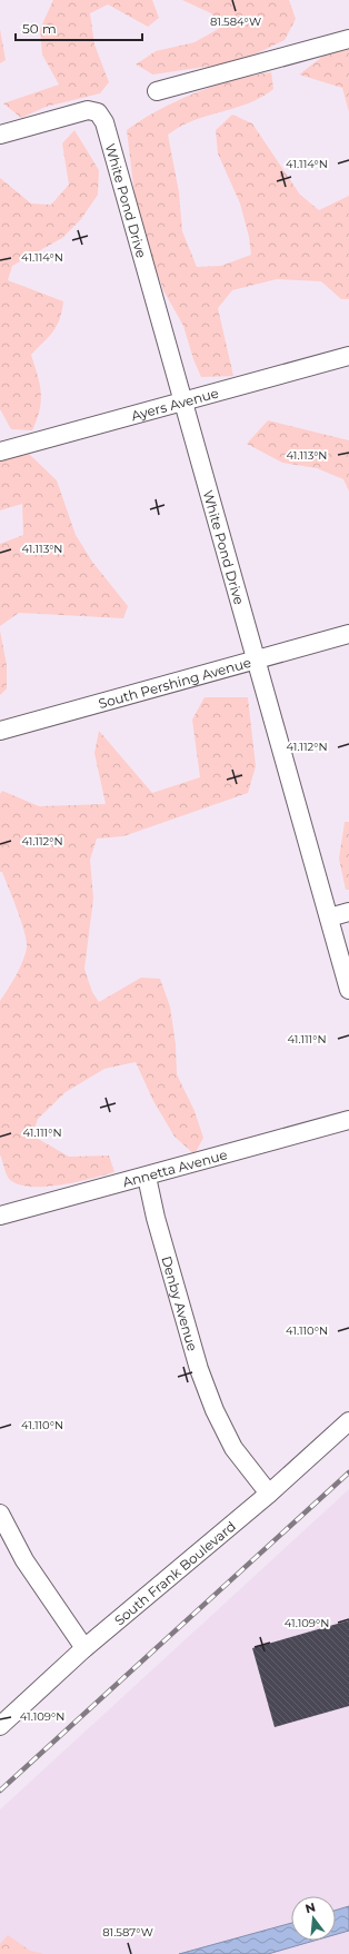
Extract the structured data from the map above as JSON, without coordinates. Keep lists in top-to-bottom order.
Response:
{
  "streets": {
    "street": [
      "White Pond Drive",
      "Ayers Avenue",
      "South Pershing Avenue",
      "Annetta Avenue",
      "Denby Avenue",
      "South Frank Boulevard"
    ]
  },
  "crossings": [
    ["White Pond Drive", "Ayers Avenue"],
    ["White Pond Drive", "South Pershing Avenue"],
    ["Annetta Avenue", "Denby Avenue"],
    ["Denby Avenue", "South Frank Boulevard"]
  ],
  "scale_bar": "50 m",
  "north": "top",
  "coordinates": [
    "81.584°W",
    "41.114°N",
    "41.113°N",
    "41.112°N",
    "41.111°N",
    "41.110°N",
    "41.109°N",
    "81.587°W"
  ]
}
